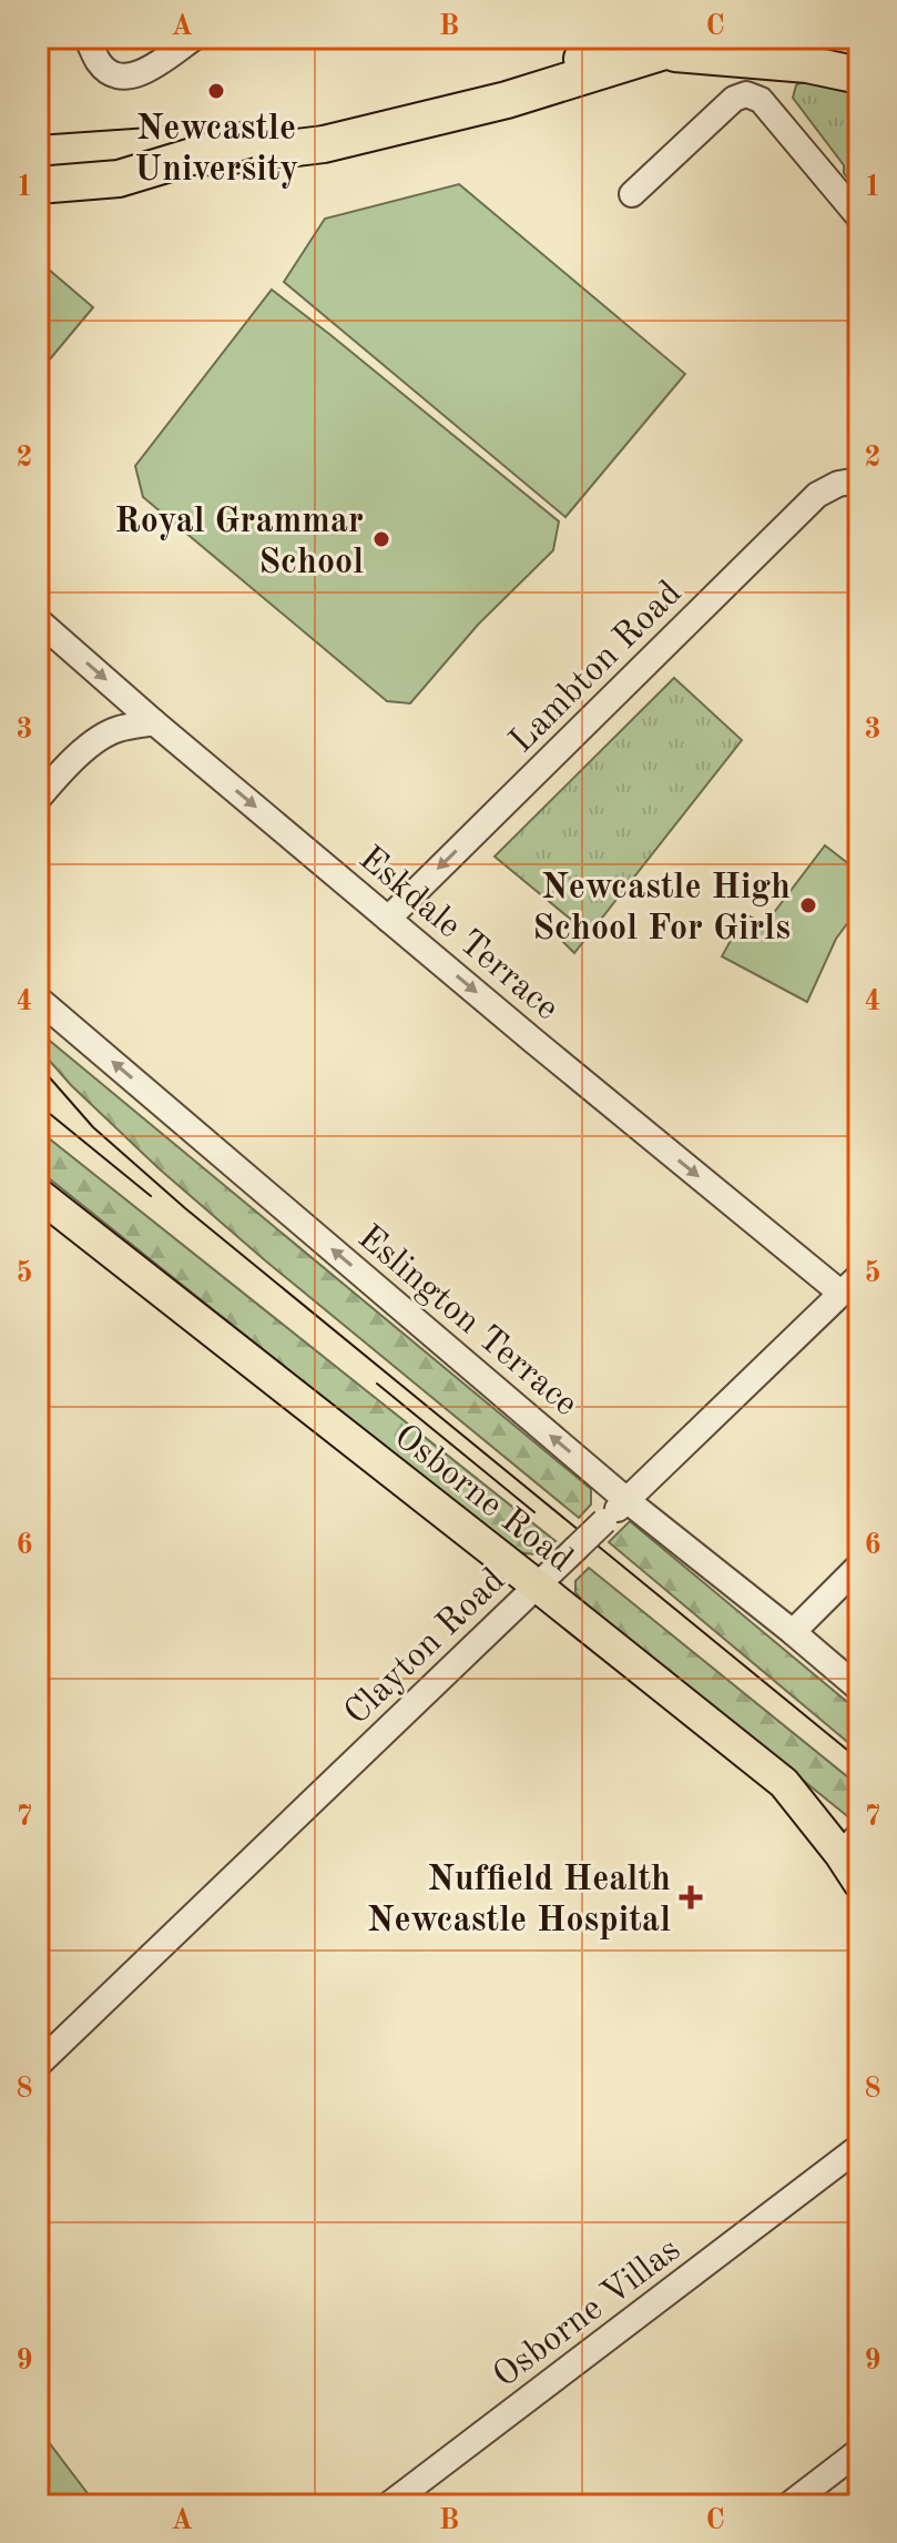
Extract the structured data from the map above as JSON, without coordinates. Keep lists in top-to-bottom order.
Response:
{
  "streets": {
    "main road": ["Osborne Road"],
    "street": [
      "Lambton Road",
      "Eskdale Terrace",
      "Eslington Terrace",
      "Clayton Road",
      "Osborne Villas"
    ]
  },
  "crossings": [
    ["Lambton Road", "Eskdale Terrace"],
    ["Eskdale Terrace", "Clayton Road"],
    ["Eslington Terrace", "Clayton Road"],
    ["Osborne Road", "Clayton Road"]
  ],
  "one_way": ["Lambton Road", "Eskdale Terrace", "Eslington Terrace"],
  "places": {
    "other": ["Newcastle University", "Royal Grammar School", "Newcastle High School For Girls"],
    "health": ["Nuffield Health Newcastle Hospital"]
  },
  "grid": {
    "columns": ["A", "B", "C"],
    "rows": [
      "1",
      "2",
      "3",
      "4",
      "5",
      "6",
      "7",
      "8",
      "9"
    ]
  }
}
